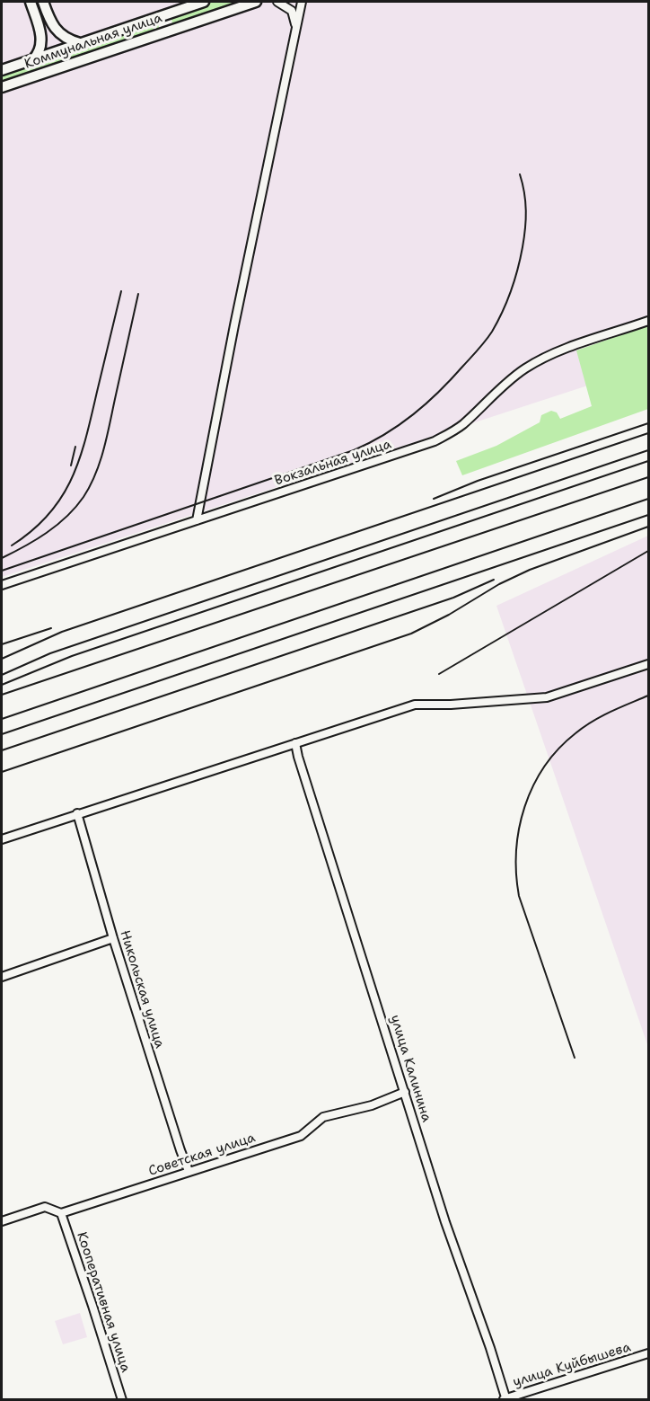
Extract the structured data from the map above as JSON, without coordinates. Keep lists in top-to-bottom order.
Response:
{
  "streets": {
    "main road": ["Коммунальная улица"],
    "street": [
      "Вокзальная улица",
      "Никольская улица",
      "улица Калинина",
      "Советская улица",
      "Кооперативная улица",
      "улица Куйбышева"
    ]
  },
  "crossings": [
    ["Никольская улица", "Советская улица"],
    ["улица Калинина", "Советская улица"],
    ["улица Калинина", "улица Куйбышева"],
    ["Советская улица", "Кооперативная улица"]
  ]
}
